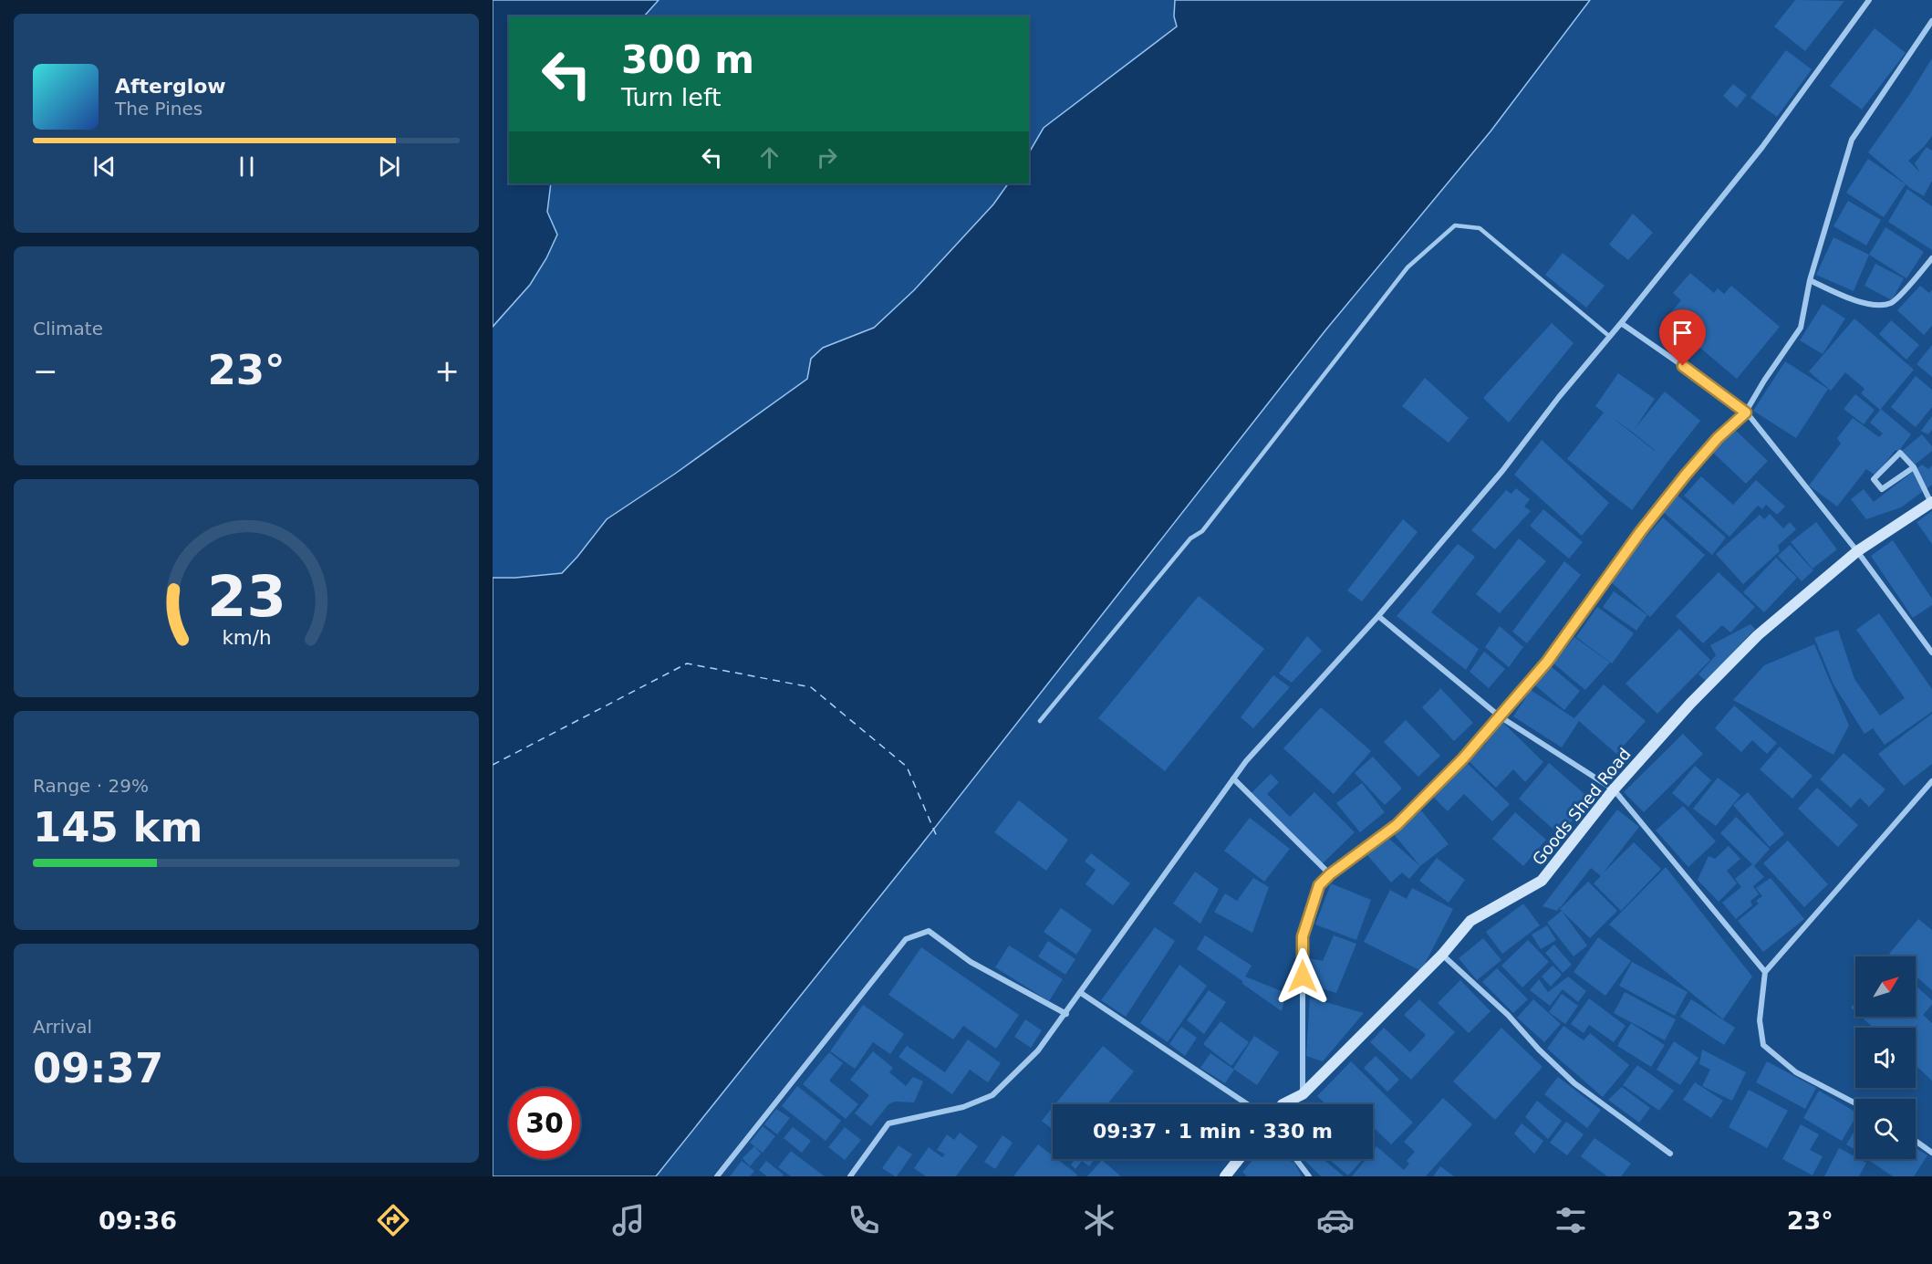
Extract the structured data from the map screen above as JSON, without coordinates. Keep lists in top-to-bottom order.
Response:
{
  "streets": {
    "street": ["Goods Shed Road"]
  },
  "north": "top right",
  "page": {
    "turn": ["300 m", "Turn left"],
    "song": ["Afterglow", "The Pines"],
    "tile": [
      "Climate",
      ["Range · 29%", "145 km"],
      ["Arrival", "09:37"]
    ],
    "heat": ["−", "23°", "+"],
    "limit": "30",
    "trip": "09:37 · 1 min · 330 m",
    "tabs": ["09:36", "23°"],
    "gauge": ["23", "km/h"]
  }
}
